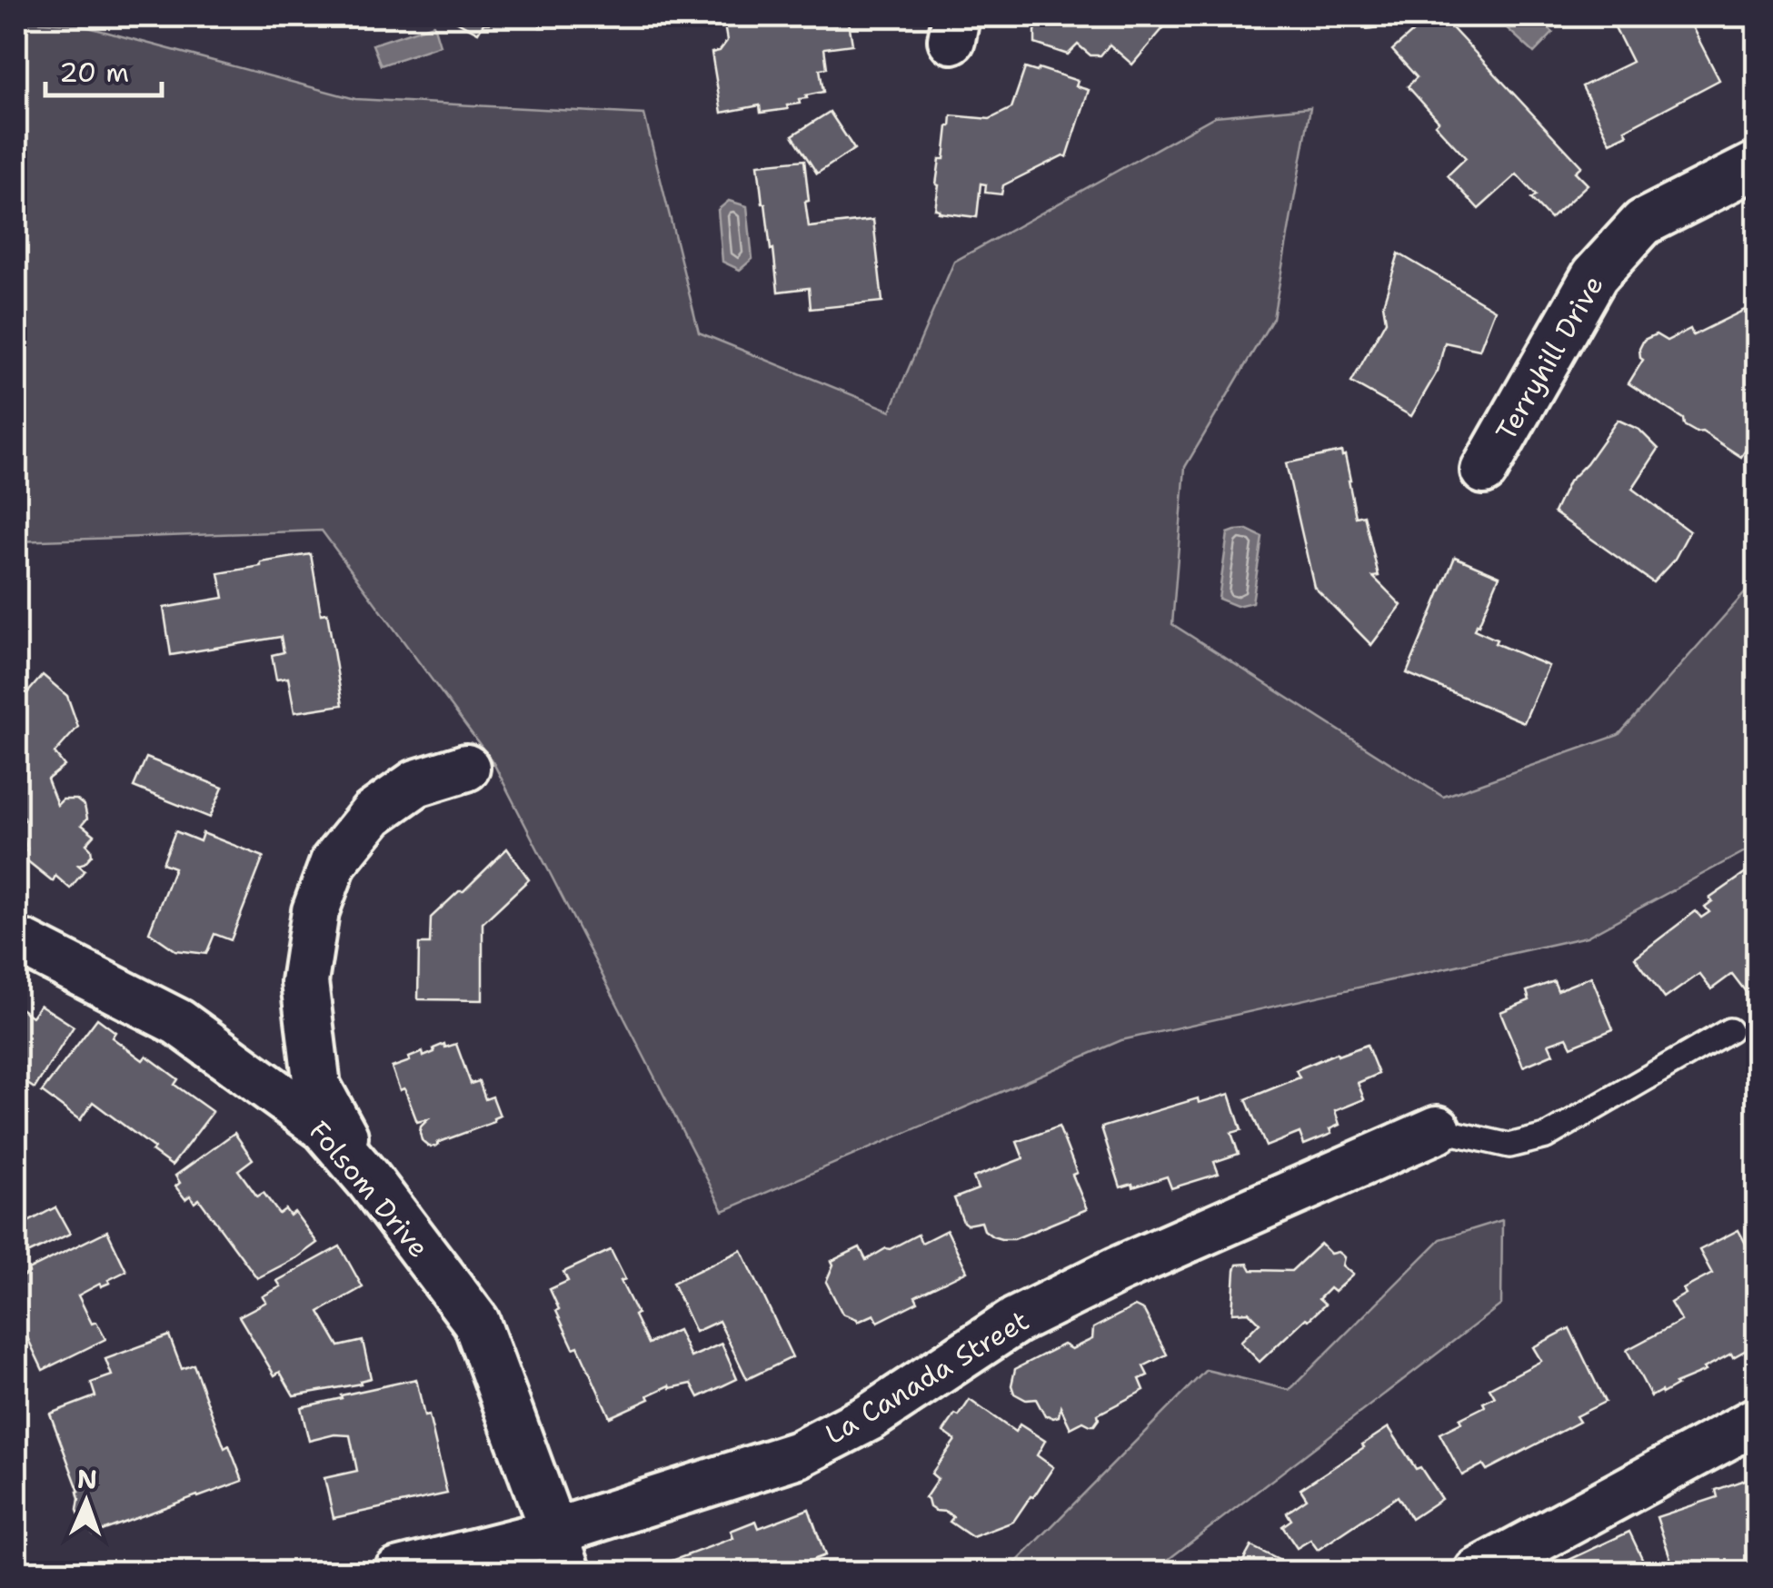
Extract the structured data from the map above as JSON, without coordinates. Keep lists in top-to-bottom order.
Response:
{
  "streets": {
    "street": ["Terryhill Drive", "Folsom Drive", "La Canada Street"]
  },
  "crossings": [
    ["Folsom Drive", "La Canada Street"]
  ],
  "scale_bar": "20 m",
  "north": "top"
}
